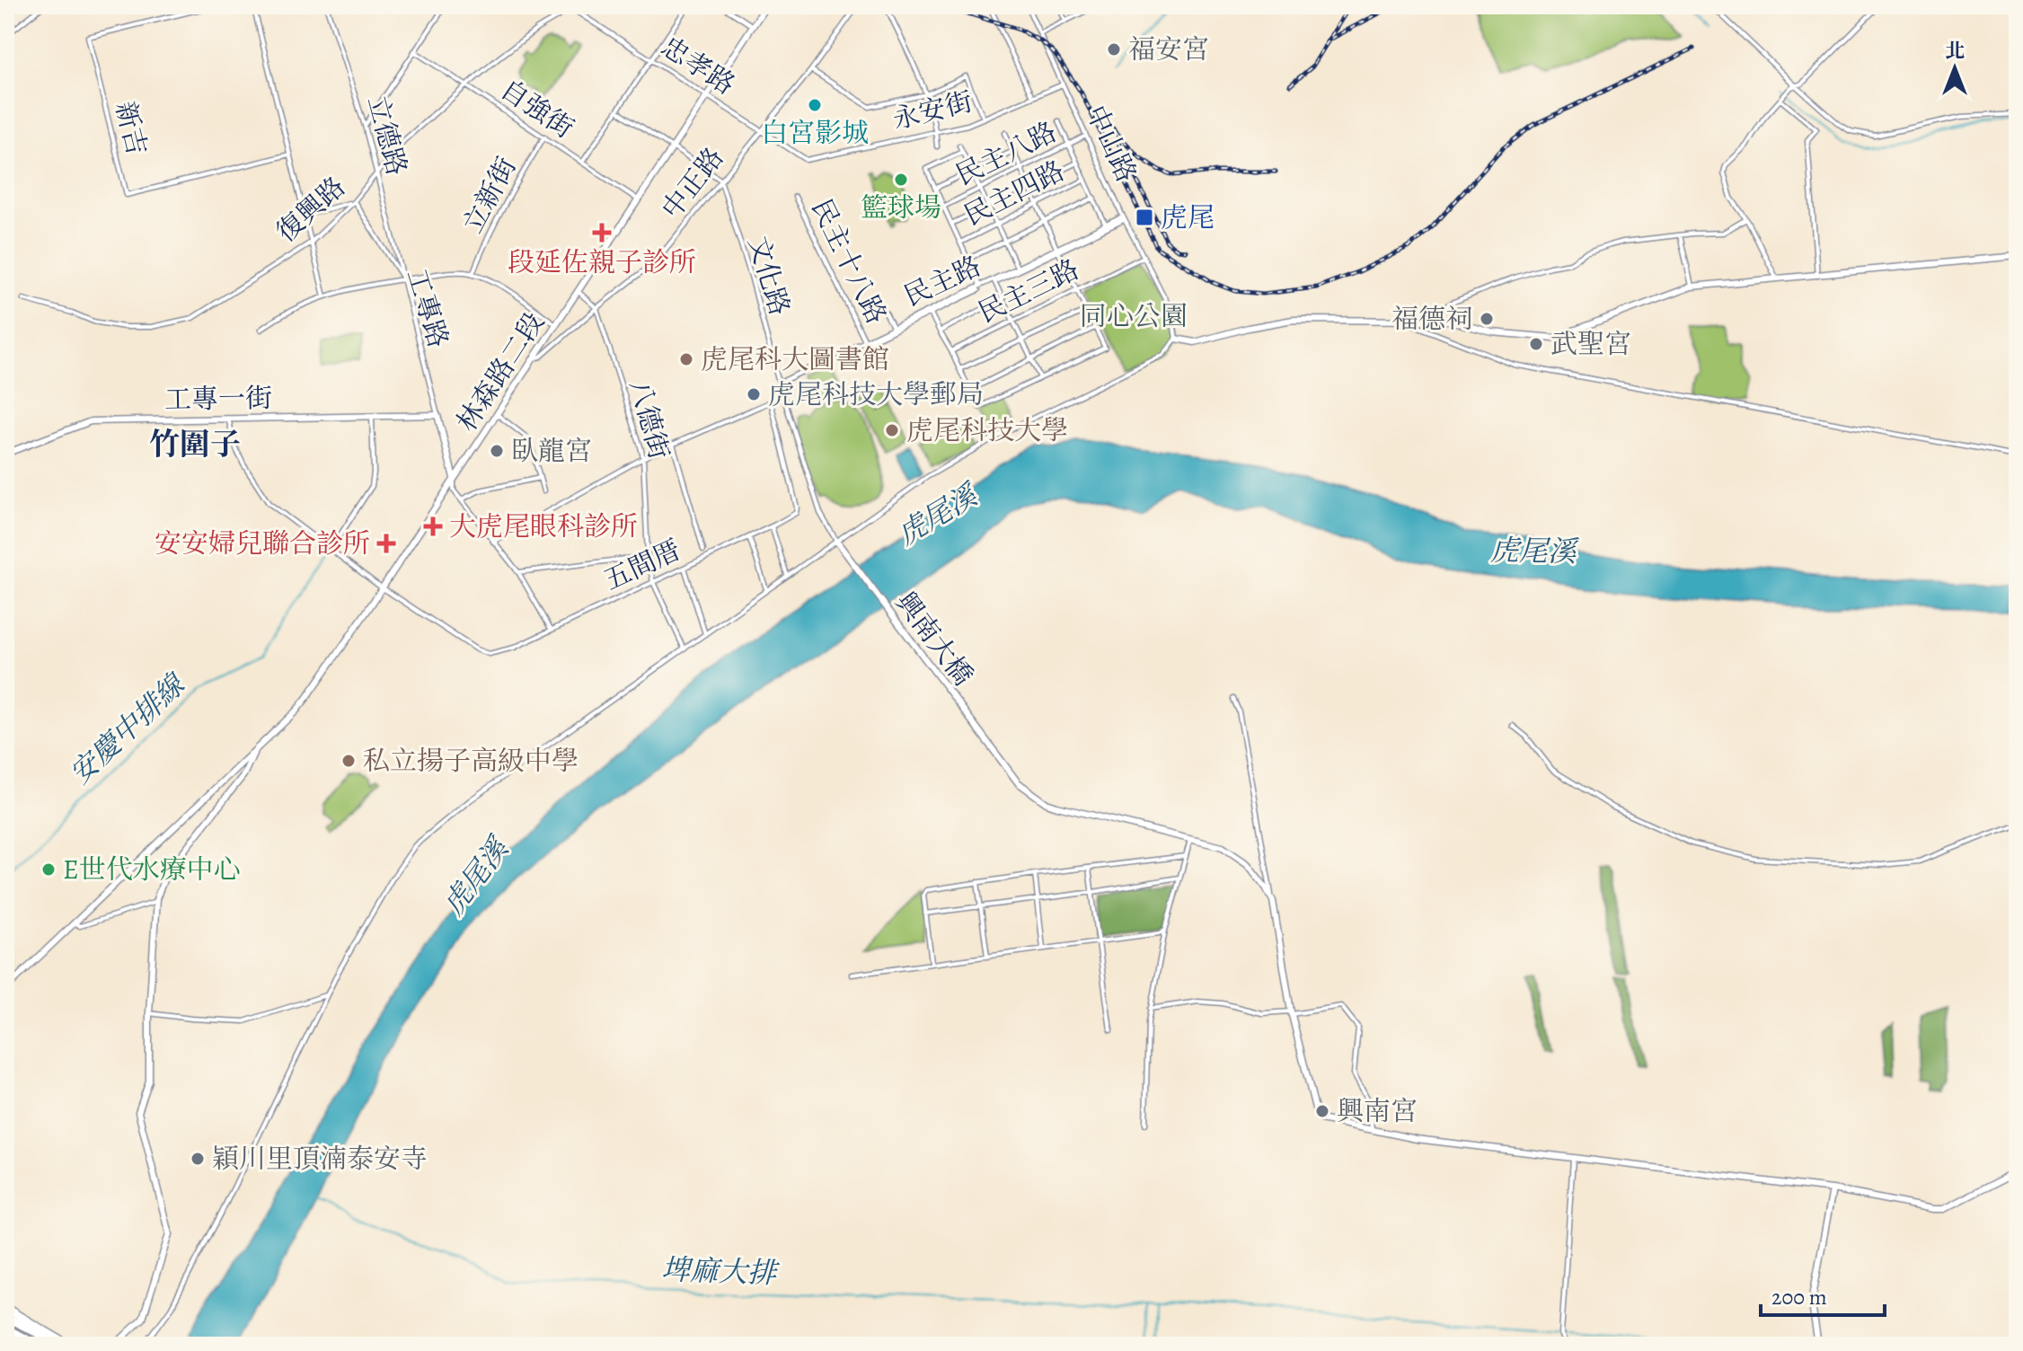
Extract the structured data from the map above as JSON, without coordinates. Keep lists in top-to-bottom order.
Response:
{
  "streets": {
    "street": [
      "忠孝路",
      "自強街",
      "永安街",
      "新吉",
      "立德路",
      "中山路",
      "民主八路",
      "中正路",
      "民主四路",
      "立新街",
      "復興路",
      "民主十八路",
      "文化路",
      "民主路",
      "民主三路",
      "工專路",
      "林森路二段",
      "工專一街",
      "八德街",
      "五間厝",
      "興南大橋"
    ]
  },
  "crossings": [
    ["忠孝路", "永安街"],
    ["忠孝路", "中正路"],
    ["忠孝路", "復興路"],
    ["忠孝路", "林森路二段"],
    ["自強街", "立新街"],
    ["自強街", "復興路"],
    ["自強街", "林森路二段"],
    ["永安街", "中山路"],
    ["立德路", "復興路"],
    ["立德路", "工專路"],
    ["中山路", "民主八路"],
    ["中山路", "民主路"],
    ["中山路", "民主三路"],
    ["中正路", "文化路"],
    ["中正路", "林森路二段"],
    ["中正路", "八德街"],
    ["復興路", "工專路"],
    ["民主十八路", "民主路"],
    ["文化路", "民主路"],
    ["文化路", "興南大橋"],
    ["工專路", "林森路二段"],
    ["工專路", "工專一街"],
    ["工專路", "五間厝"],
    ["林森路二段", "五間厝"],
    ["工專一街", "五間厝"],
    ["八德街", "五間厝"]
  ],
  "districts": ["竹圍子"],
  "water": ["虎尾溪", "安慶中排線", "埤麻大排"],
  "parks": ["同心公園"],
  "places": {
    "other": [
      "福安宮",
      "白宮影城",
      "籃球場",
      "福德祠",
      "武聖宮",
      "虎尾科大圖書館",
      "虎尾科技大學郵局",
      "虎尾科技大學",
      "臥龍宮",
      "私立揚子高級中學",
      "E世代水療中心",
      "興南宮",
      "穎川里頂湳泰安寺"
    ],
    "transit": ["虎尾"],
    "health": ["段延佐親子診所", "大虎尾眼科診所", "安安婦兒聯合診所"]
  },
  "scale_bar": "200 m",
  "north": "top"
}
